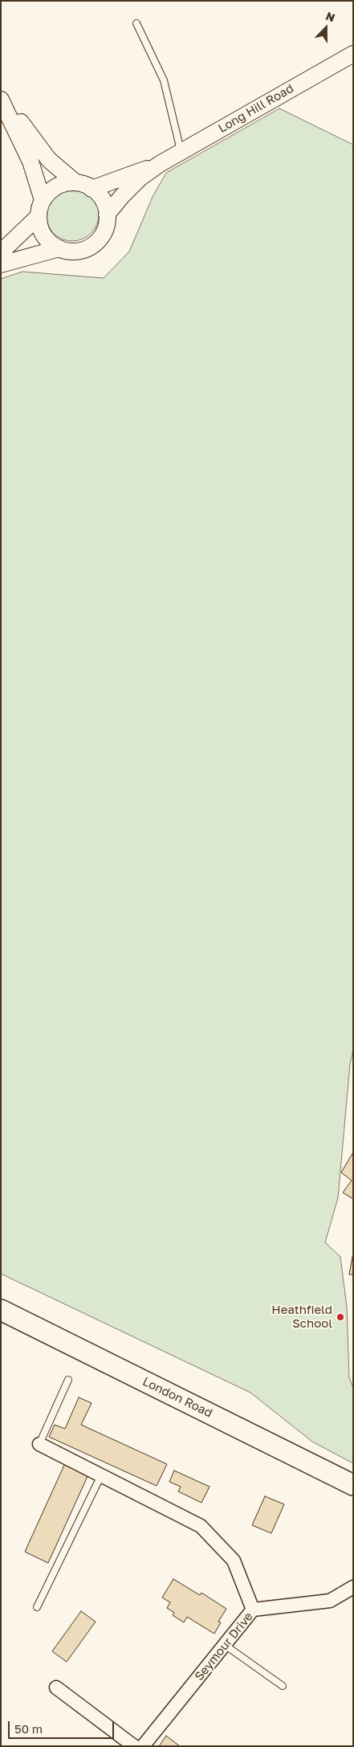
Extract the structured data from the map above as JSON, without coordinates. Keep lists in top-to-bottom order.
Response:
{
  "streets": {
    "main road": ["London Road"],
    "street": ["Long Hill Road", "Seymour Drive"]
  },
  "places": ["Heathfield School"],
  "scale_bar": "50 m",
  "north": "top"
}
